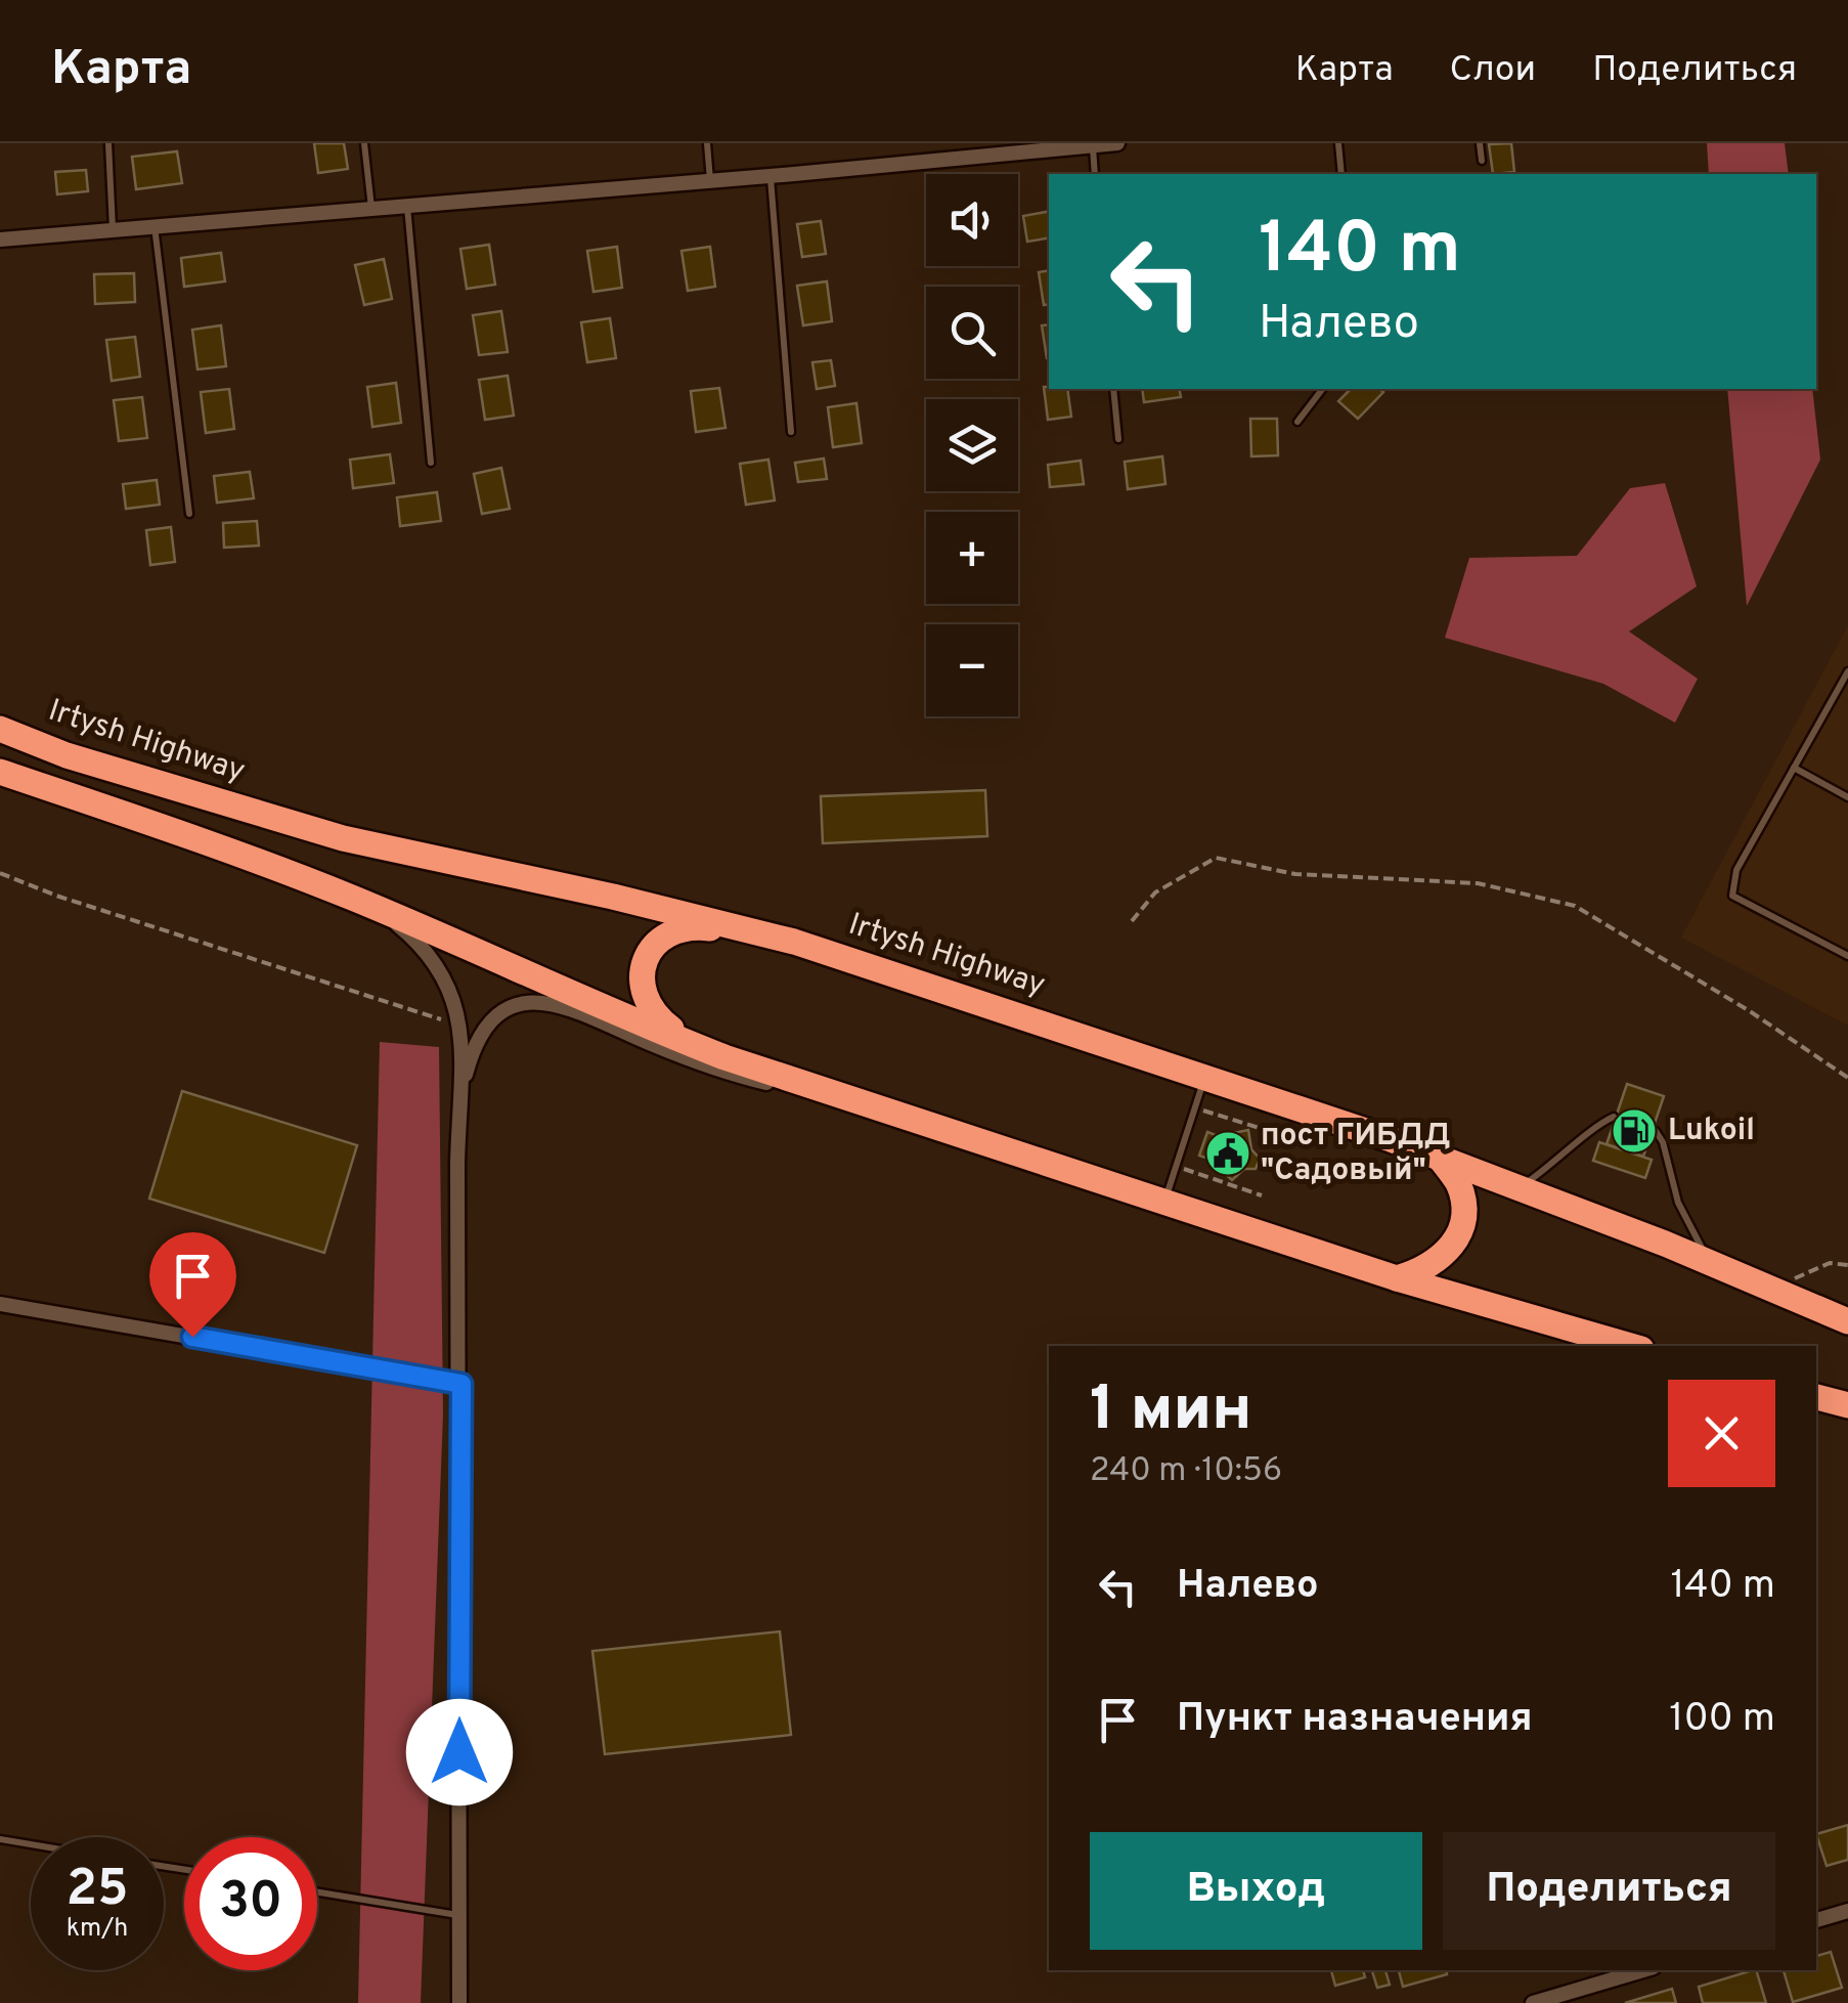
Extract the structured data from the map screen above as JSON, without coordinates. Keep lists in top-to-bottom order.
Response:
{
  "streets": {
    "highway": ["Irtysh Highway"]
  },
  "places": {
    "fuel station": ["Lukoil"],
    "public building": ["пост ГИБДД \"Садовый\""]
  },
  "page": {
    "header": "Карта",
    "nav": ["Карта", "Слои", "Поделиться"],
    "map_buttons": ["+", "−"],
    "turn": ["140 m", "Налево"],
    "heading": ["1 мин", "240 m · 10:56"],
    "list": [
      {
        "name": "Налево",
        "value": "140 m"
      },
      {
        "name": "Пункт назначения",
        "value": "100 m"
      }
    ],
    "buttons": ["Выход", "Поделиться"],
    "speed": "25 km/h",
    "limit": "30"
  }
}
